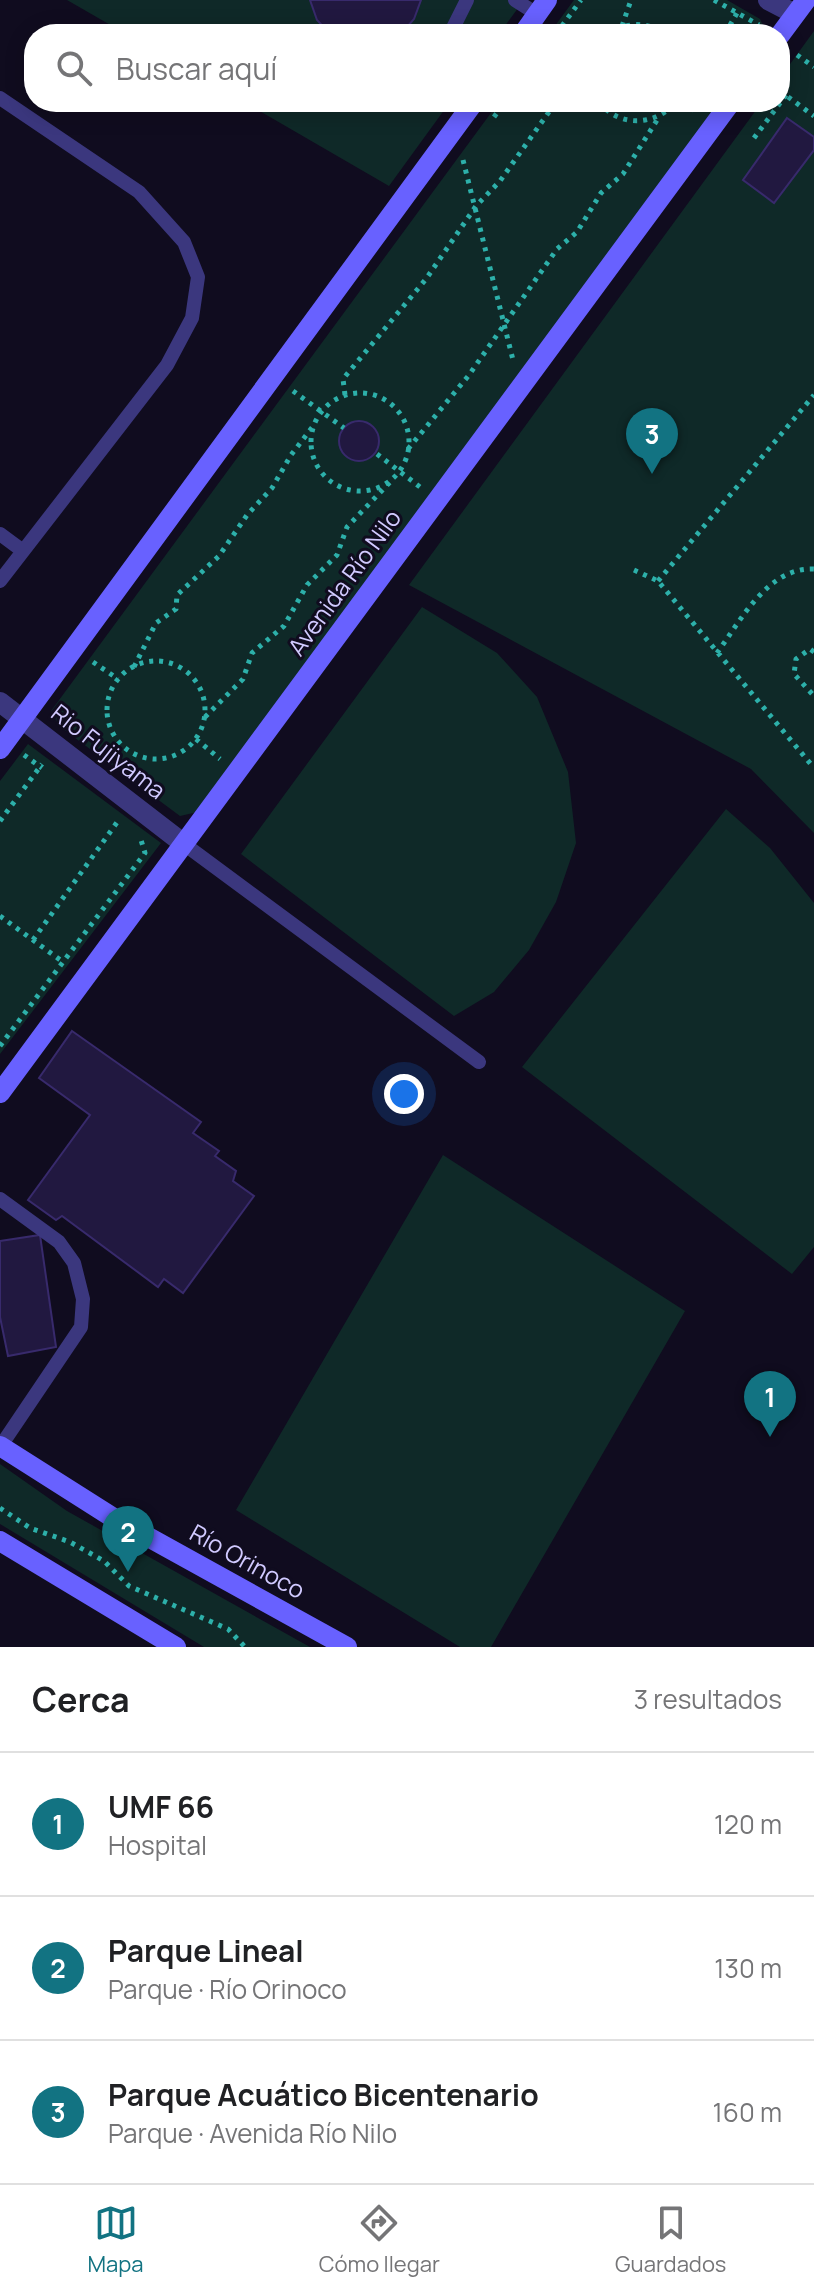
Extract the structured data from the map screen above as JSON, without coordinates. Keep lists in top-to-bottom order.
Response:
{
  "streets": {
    "street": ["Avenida Río Nilo", "Rio Fujiyama", "Río Orinoco"]
  },
  "crossings": [
    ["Avenida Río Nilo", "Rio Fujiyama"]
  ],
  "page": {
    "search": "Buscar aquí",
    "pins": ["3", "1", "2"],
    "heading": ["Cerca", "3 resultados"],
    "list": [
      {
        "mark": "1",
        "name": "UMF 66",
        "note": "Hospital",
        "value": "120 m"
      },
      {
        "mark": "2",
        "name": "Parque Lineal",
        "note": "Parque · Río Orinoco",
        "value": "130 m"
      },
      {
        "mark": "3",
        "name": "Parque Acuático Bicentenario",
        "note": "Parque · Avenida Río Nilo",
        "value": "160 m"
      }
    ],
    "nav": ["Mapa", "Cómo llegar", "Guardados"]
  }
}
